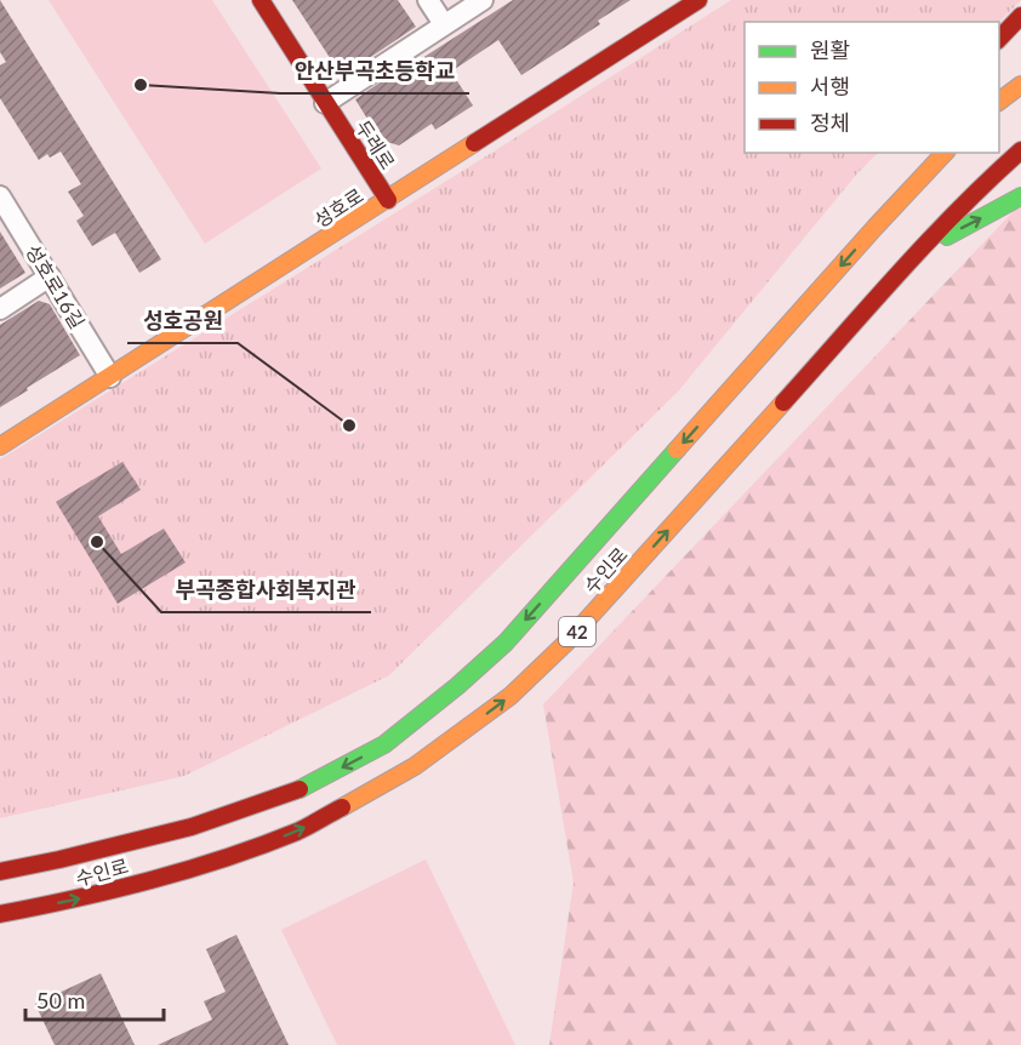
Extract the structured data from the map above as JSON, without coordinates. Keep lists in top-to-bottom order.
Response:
{
  "streets": {
    "main road": [
      "두레로",
      "성호로",
      "수인로",
      "42"
    ],
    "street": ["성호로16길"]
  },
  "crossings": [
    ["두레로", "성호로"],
    ["성호로", "성호로16길"]
  ],
  "places": ["안산부곡초등학교", "성호공원", "부곡종합사회복지관"],
  "legend": ["원활", "서행", "정체"],
  "scale_bar": "50 m"
}
